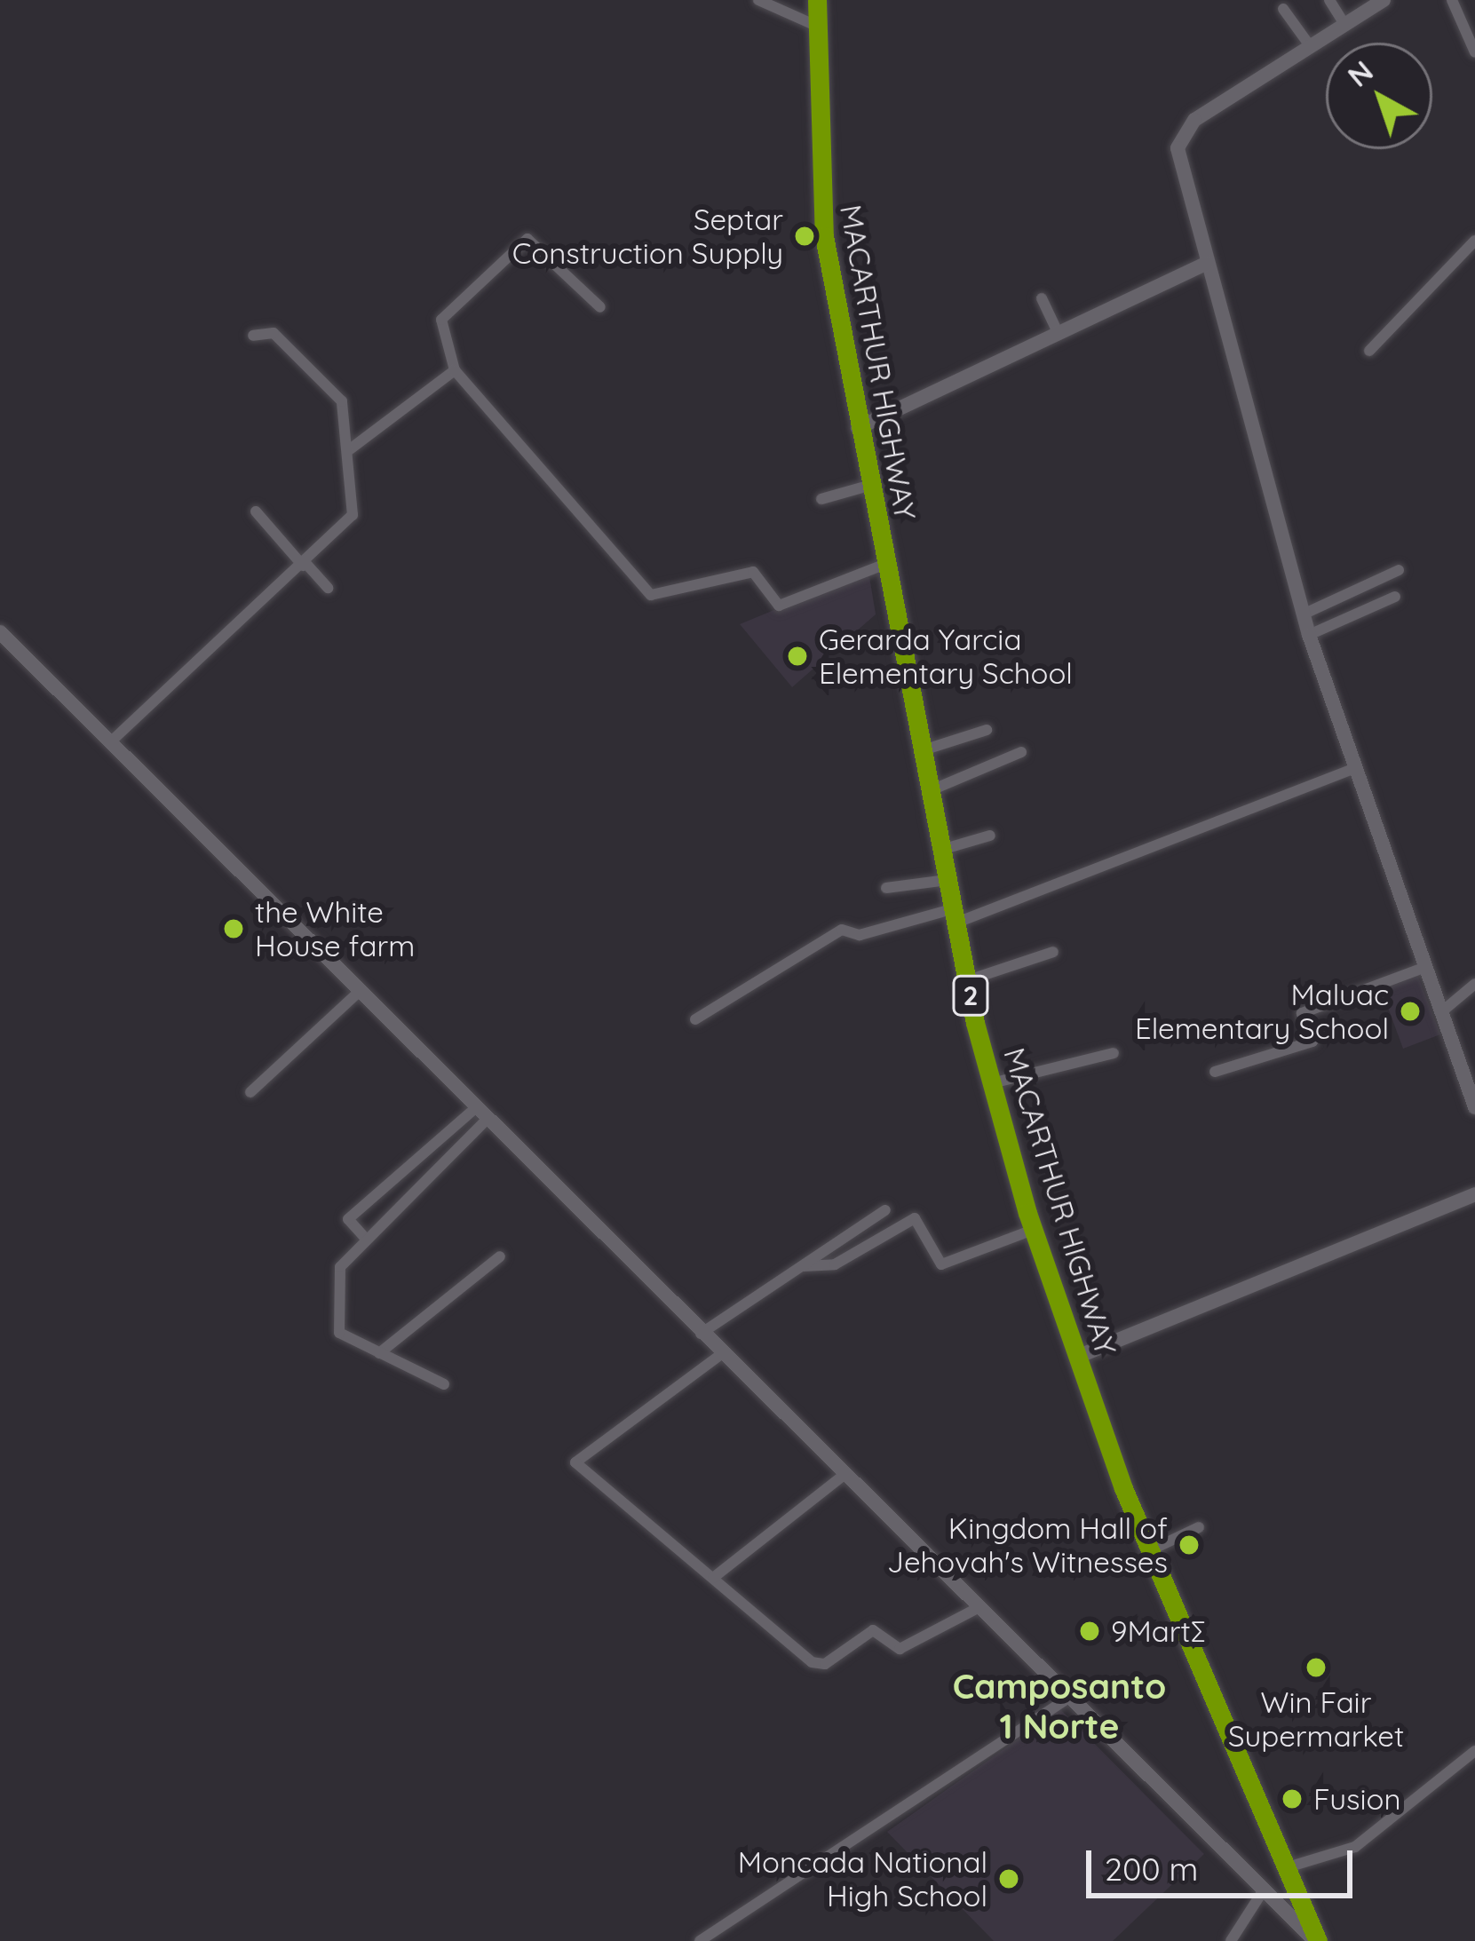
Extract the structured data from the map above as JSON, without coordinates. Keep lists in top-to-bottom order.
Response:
{
  "streets": {
    "highway": ["MACARTHUR HIGHWAY", "2"]
  },
  "districts": ["Camposanto 1 Norte"],
  "places": [
    "Septar Construction Supply",
    "Gerarda Yarcia Elementary School",
    "the White House farm",
    "Maluac Elementary School",
    "Kingdom Hall of Jehovah's Witnesses",
    "9Mart∑",
    "Win Fair Supermarket",
    "Fusion",
    "Moncada National High School"
  ],
  "scale_bar": "200 m",
  "north": "top left"
}
